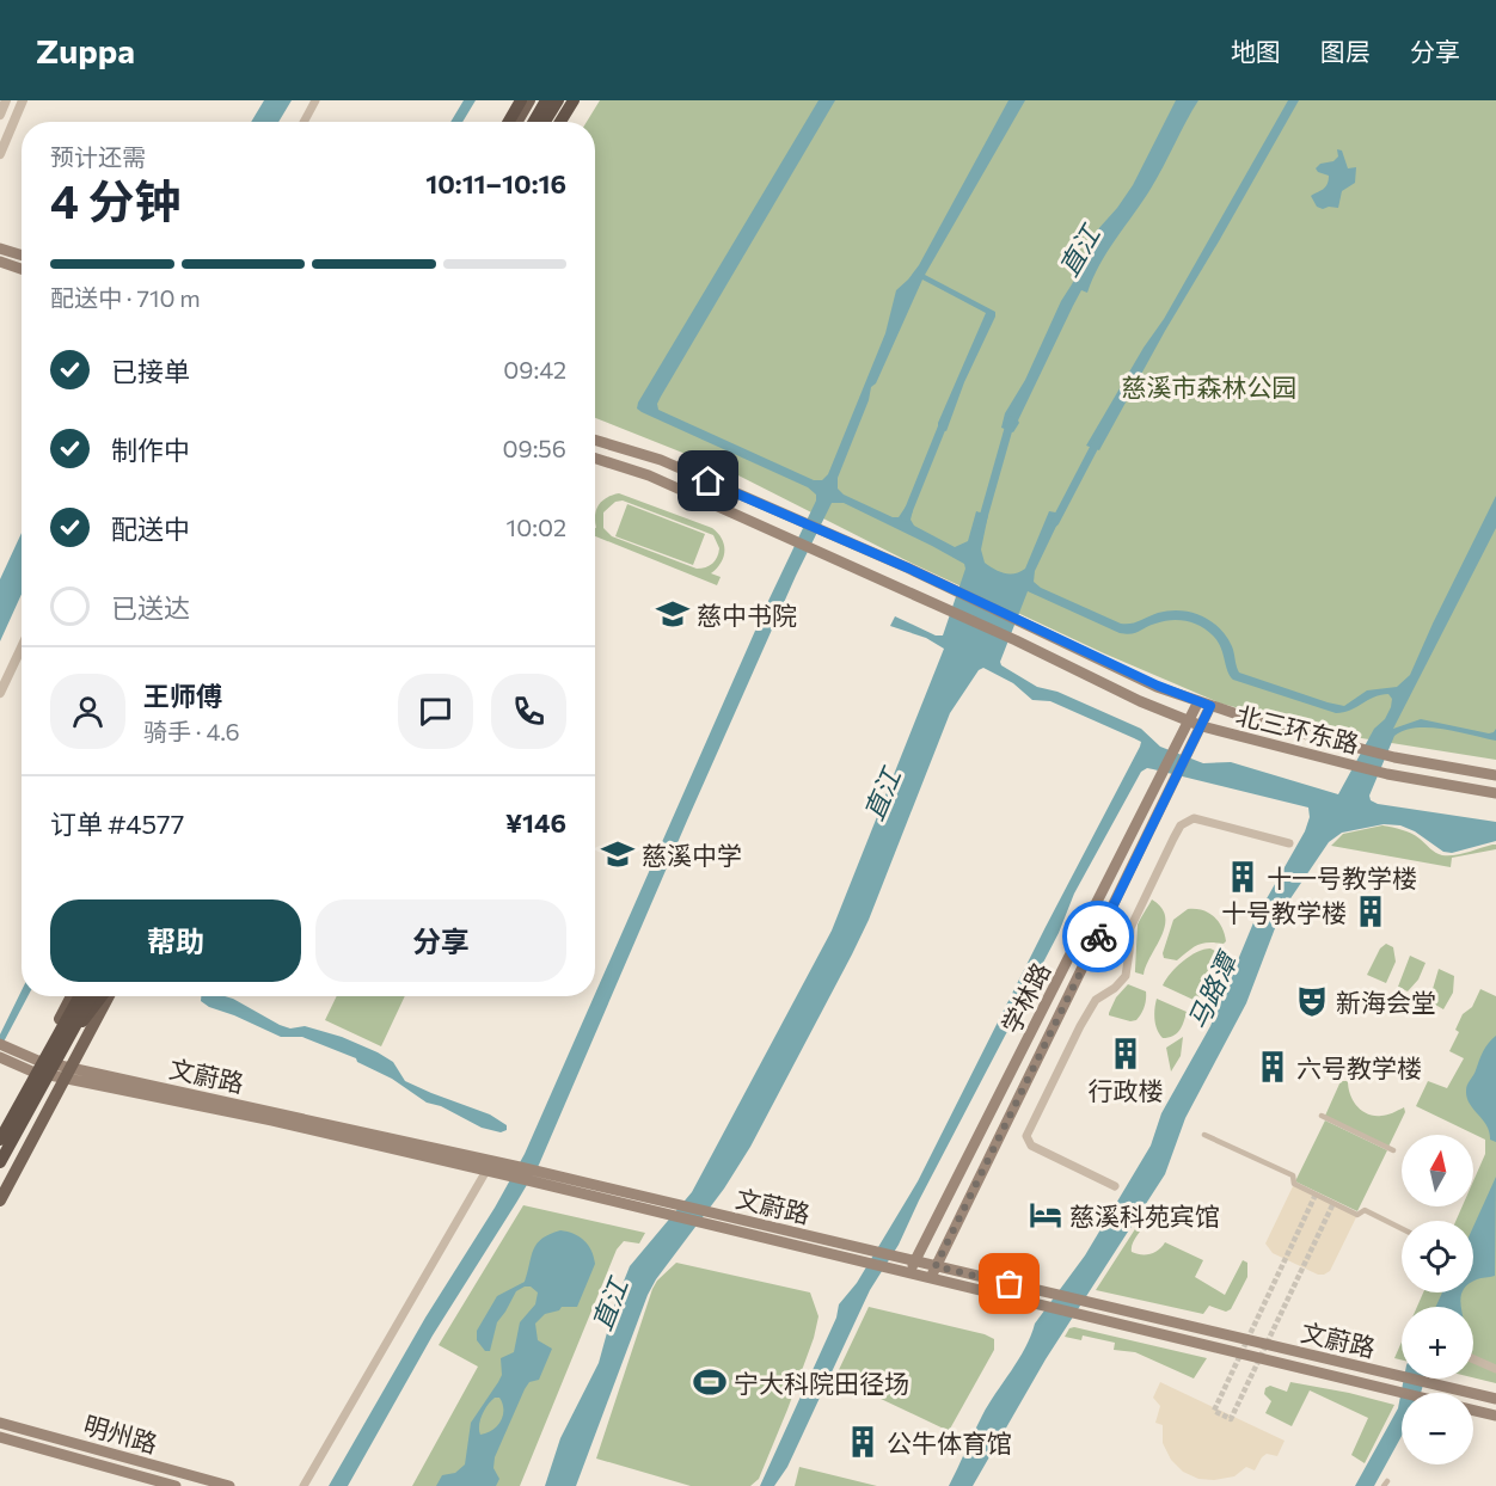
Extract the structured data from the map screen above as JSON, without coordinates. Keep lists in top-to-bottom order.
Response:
{
  "streets": {
    "main road": [
      "北三环东路",
      "学林路",
      "文蔚路",
      "明州路"
    ]
  },
  "crossings": [
    ["北三环东路", "学林路"],
    ["学林路", "文蔚路"]
  ],
  "water": ["直江", "马路潭"],
  "parks": ["慈溪市森林公园"],
  "places": {
    "school or university": ["慈中书院", "慈溪中学"],
    "building": [
      "十一号教学楼",
      "十号教学楼",
      "行政楼",
      "六号教学楼",
      "公牛体育馆"
    ],
    "theatre": ["新海会堂"],
    "hotel": ["慈溪科苑宾馆"],
    "sports": ["宁大科院田径场"]
  },
  "north": "top",
  "page": {
    "header": "Zuppa",
    "nav": ["地图", "图层", "分享"],
    "heading": ["4 分钟", "预计还需", "10:11–10:16"],
    "panel": [
      "王师傅",
      "骑手 · 4.6",
      "订单 #4577",
      "¥146"
    ],
    "bar": "配送中 · 710 m",
    "list": [
      ["已接单", "09:42"],
      ["制作中", "09:56"],
      ["配送中", "10:02"],
      "已送达"
    ],
    "buttons": ["帮助", "分享"],
    "map_buttons": ["+", "−"]
  }
}
